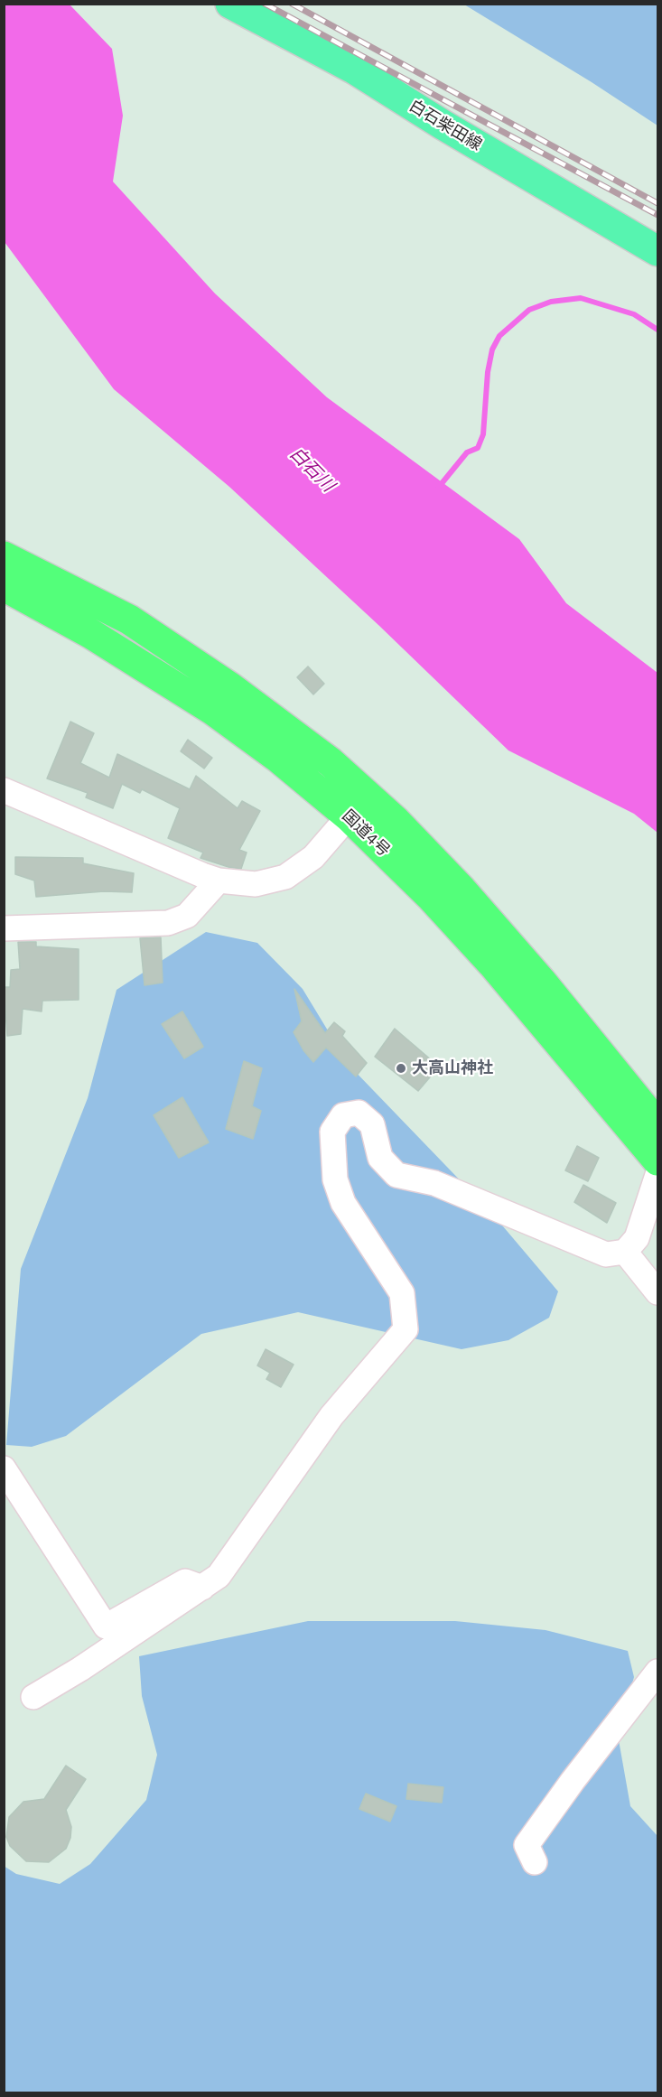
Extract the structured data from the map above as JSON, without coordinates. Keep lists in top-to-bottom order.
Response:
{
  "streets": {
    "highway": ["国道4号"],
    "main road": ["白石柴田線"]
  },
  "water": ["白石川"],
  "places": ["大高山神社"]
}
